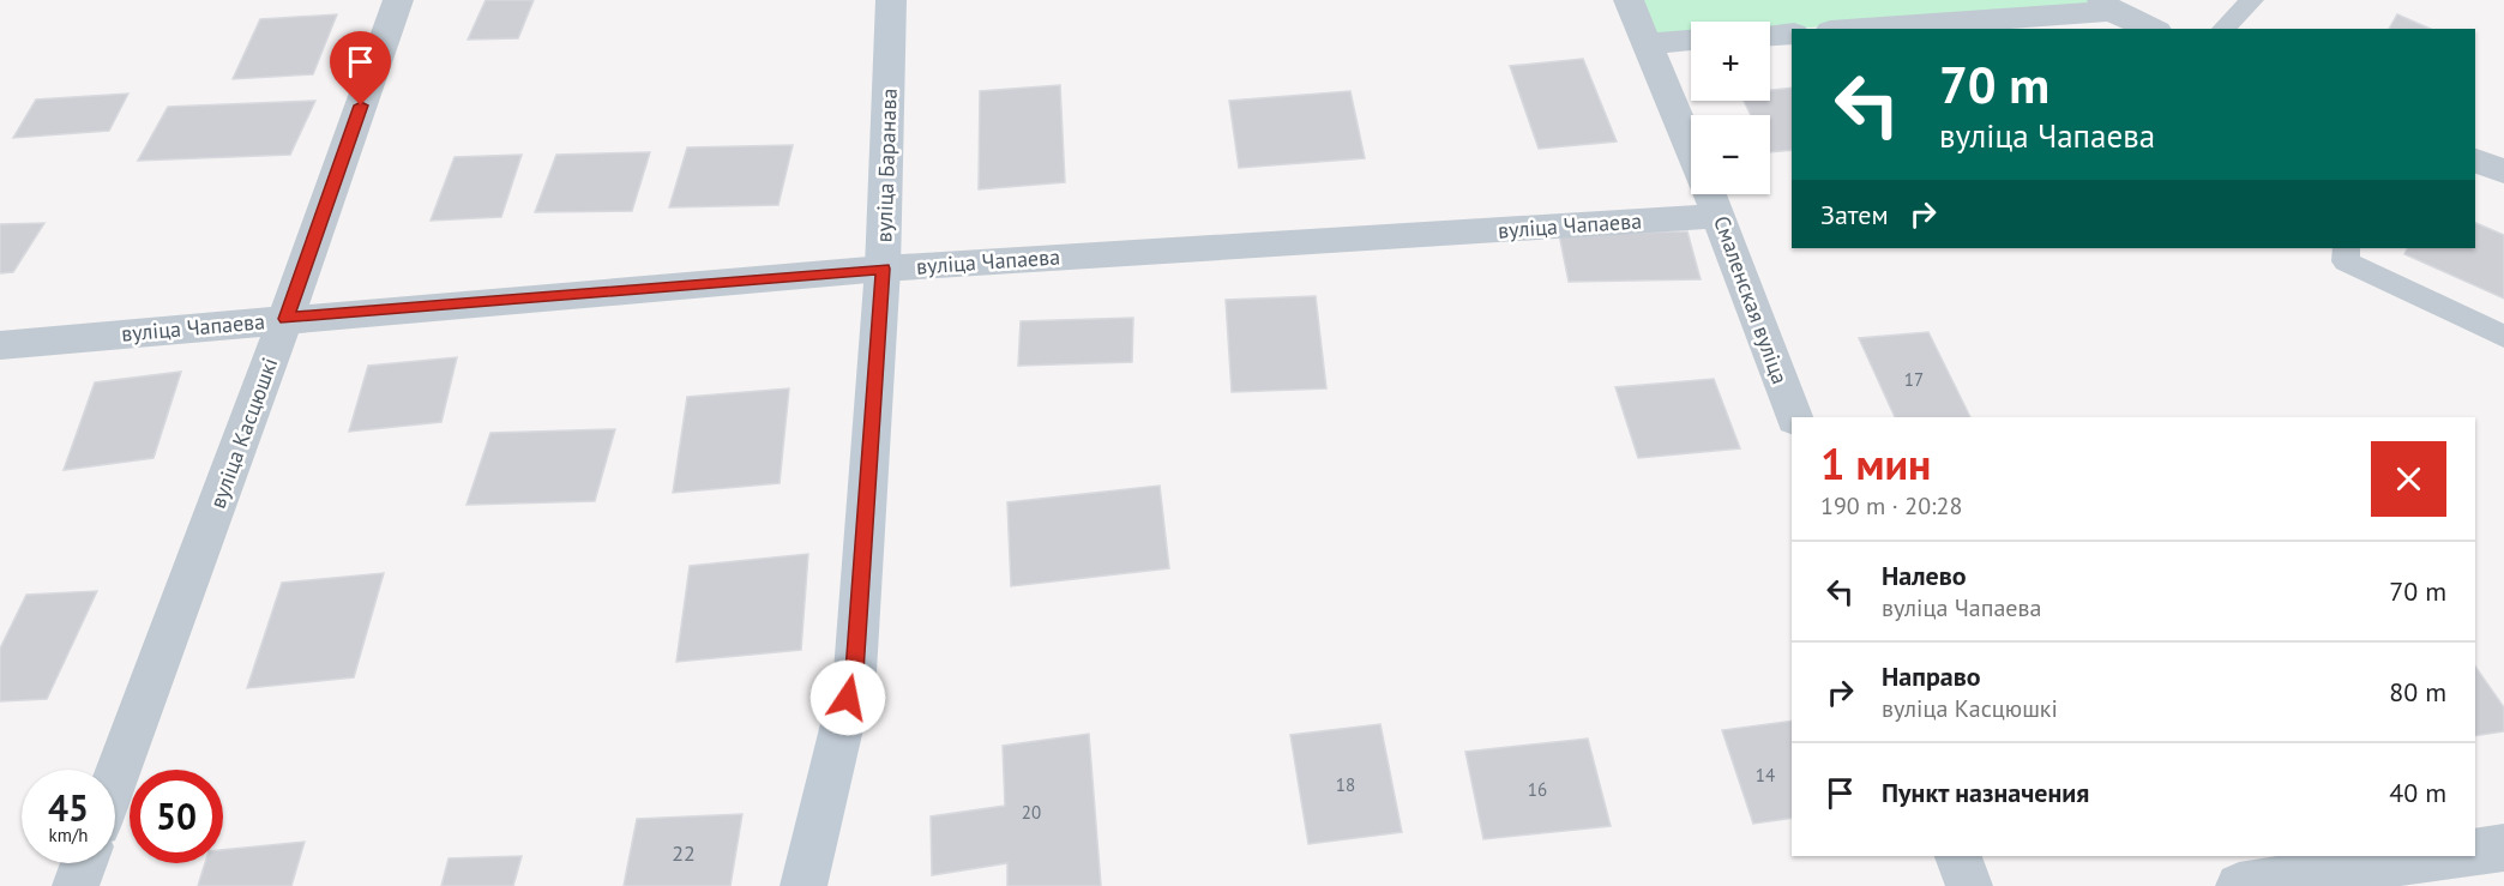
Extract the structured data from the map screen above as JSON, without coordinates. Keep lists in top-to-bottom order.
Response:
{
  "streets": {
    "main road": ["вуліца Баранава"],
    "street": ["вуліца Чапаева", "Смаленская вуліца", "вуліца Касцюшкі"]
  },
  "crossings": [
    ["вуліца Баранава", "вуліца Чапаева"],
    ["вуліца Чапаева", "Смаленская вуліца"],
    ["вуліца Чапаева", "вуліца Касцюшкі"]
  ],
  "house_numbers": [
    "17",
    "14",
    "18",
    "16",
    "20",
    "22"
  ],
  "page": {
    "map_buttons": ["+", "−"],
    "turn": ["70 m", "вуліца Чапаева"],
    "then": "Затем",
    "heading": ["1 мин", "190 m · 20:28"],
    "list": [
      {
        "name": "Налево",
        "note": "вуліца Чапаева",
        "value": "70 m"
      },
      {
        "name": "Направо",
        "note": "вуліца Касцюшкі",
        "value": "80 m"
      },
      {
        "name": "Пункт назначения",
        "value": "40 m"
      }
    ],
    "speed": "45 km/h",
    "limit": "50"
  }
}
